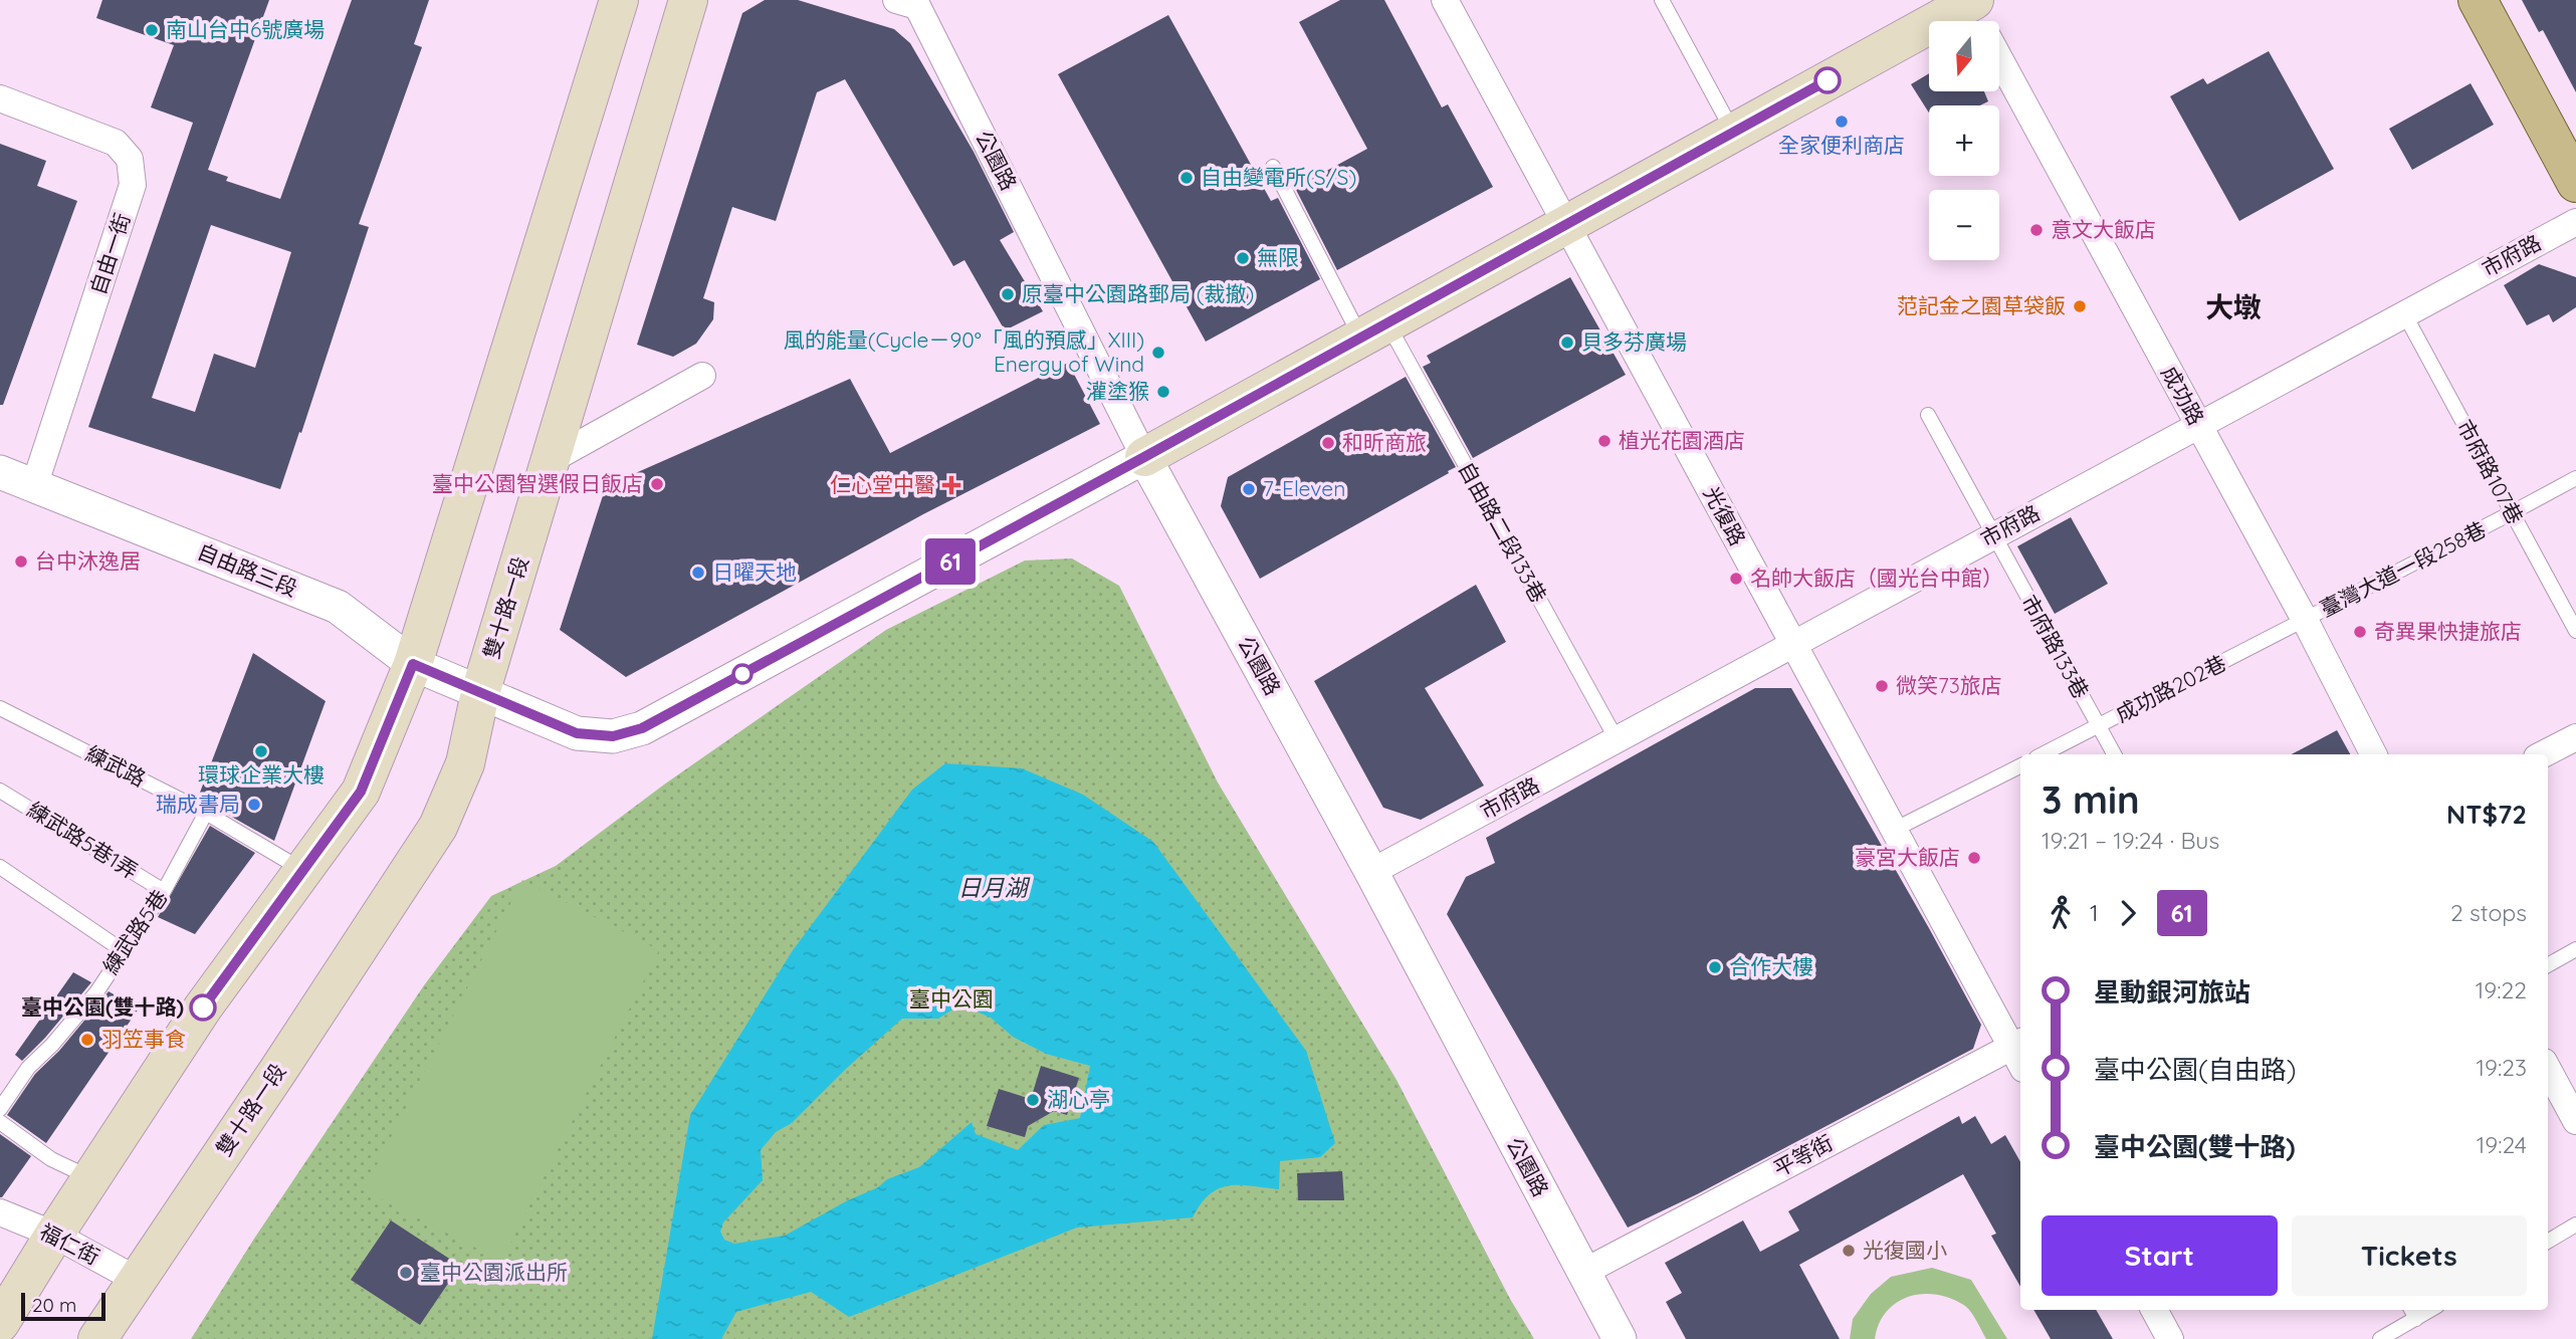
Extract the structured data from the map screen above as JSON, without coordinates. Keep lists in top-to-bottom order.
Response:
{
  "streets": {
    "main road": ["雙十路一段"],
    "street": [
      "公園路",
      "自由一街",
      "市府路",
      "成功路",
      "光復路",
      "自由路三段",
      "平等街",
      "福仁街"
    ],
    "lane": [
      "市府路107巷",
      "自由路二段133巷",
      "臺灣大道一段258巷",
      "市府路133巷",
      "成功路202巷",
      "練武路",
      "練武路5巷1弄",
      "練武路5巷"
    ]
  },
  "crossings": [
    ["公園路", "市府路"],
    ["公園路", "自由路三段"],
    ["公園路", "平等街"],
    ["自由一街", "自由路三段"],
    ["市府路", "成功路"],
    ["市府路", "市府路107巷"],
    ["市府路", "光復路"],
    ["市府路", "自由路二段133巷"],
    ["市府路", "市府路133巷"],
    ["成功路", "臺灣大道一段258巷"],
    ["成功路", "成功路202巷"],
    ["市府路107巷", "臺灣大道一段258巷"],
    ["光復路", "平等街"],
    ["臺灣大道一段258巷", "成功路202巷"],
    ["自由路三段", "雙十路一段"],
    ["雙十路一段", "福仁街"],
    ["市府路133巷", "成功路202巷"],
    ["練武路", "練武路5巷"],
    ["練武路5巷1弄", "練武路5巷"]
  ],
  "districts": ["大墩"],
  "water": ["日月湖"],
  "parks": ["臺中公園"],
  "places": {
    "other": [
      "南山台中6號廣場",
      "全家便利商店",
      "自由變電所(S/S)",
      "意文大飯店",
      "無限",
      "原臺中公園路郵局 (裁撤)",
      "范記金之園草袋飯",
      "貝多芬廣場",
      "風的能量(Cycle－90°「風的預感」XIII) Energy of Wind",
      "灌塗猴",
      "植光花園酒店",
      "和昕商旅",
      "臺中公園智選假日飯店",
      "7-Eleven",
      "台中沐逸居",
      "日曜天地",
      "名帥大飯店（國光台中館）",
      "奇異果快捷旅店",
      "微笑73旅店",
      "環球企業大樓",
      "瑞成書局",
      "豪宮大飯店",
      "合作大樓",
      "臺中公園(雙十路)",
      "羽笠事食",
      "湖心亭",
      "光復國小",
      "臺中公園派出所"
    ],
    "health": ["仁心堂中醫"]
  },
  "lines": ["bus line 61"],
  "scale_bar": "20 m",
  "north": "bottom",
  "page": {
    "on_map": "61",
    "map_buttons": ["+", "−"],
    "heading": ["3 min", "19:21 – 19:24 · Bus", "NT$72"],
    "legs": ["1", "61", "2 stops"],
    "list": [
      {
        "name": "星動銀河旅站",
        "value": "19:22"
      },
      {
        "name": "臺中公園(自由路)",
        "value": "19:23"
      },
      {
        "name": "臺中公園(雙十路)",
        "value": "19:24"
      }
    ],
    "buttons": ["Start", "Tickets"],
    "scale": "20 m"
  }
}
